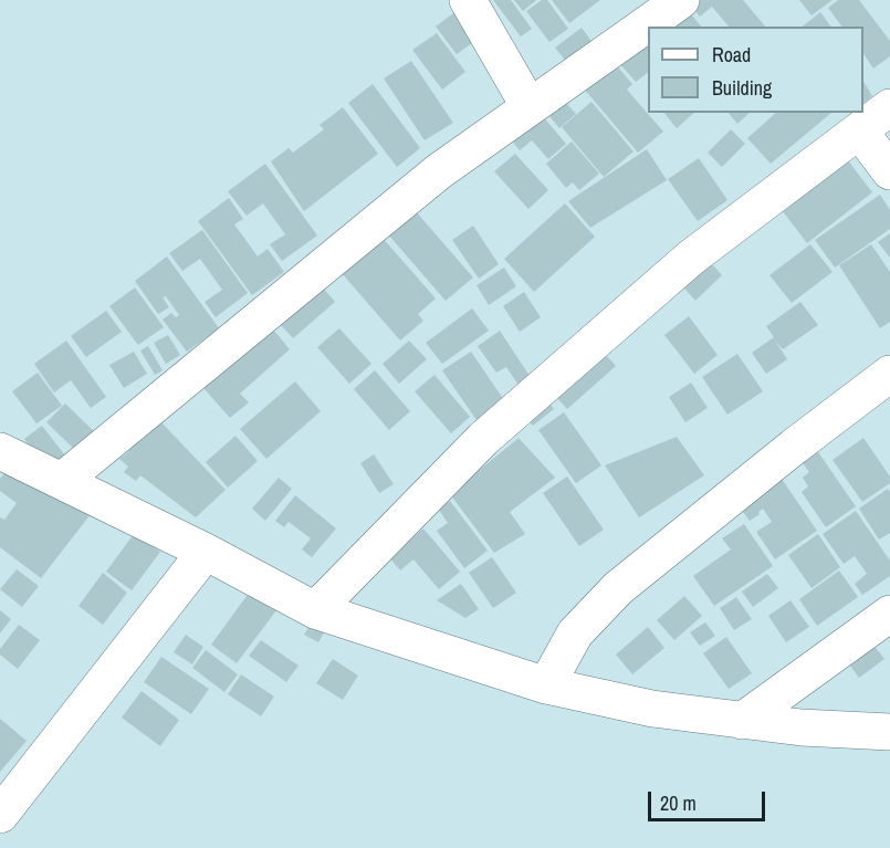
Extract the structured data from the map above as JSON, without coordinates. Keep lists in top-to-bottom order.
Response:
{
  "legend": ["Road", "Building"],
  "scale_bar": "20 m"
}
